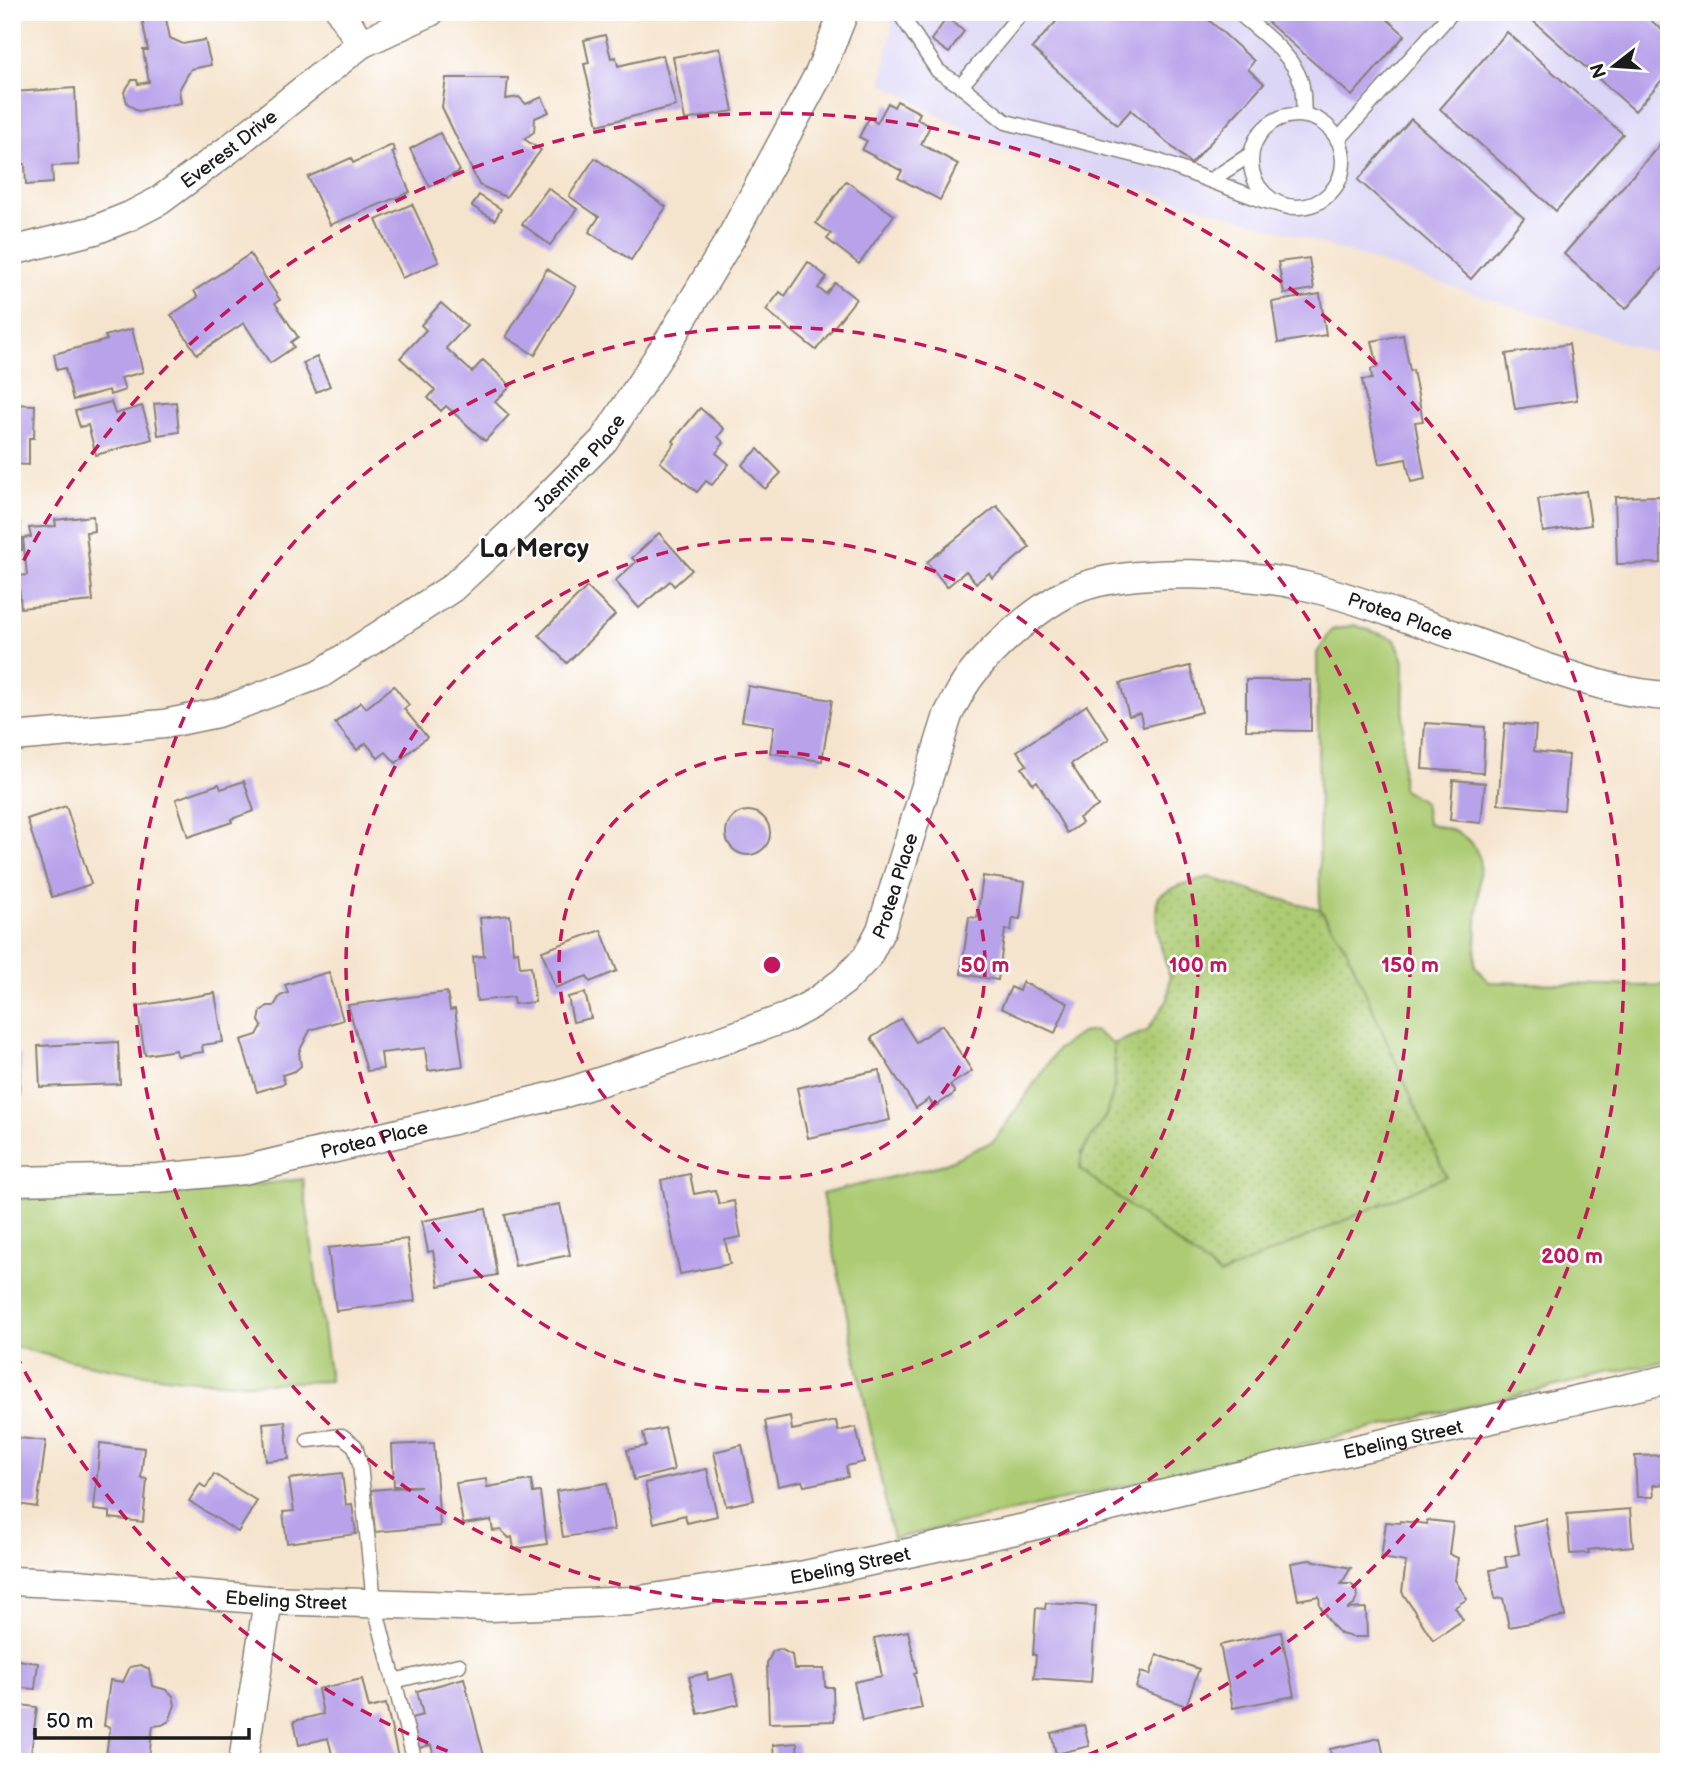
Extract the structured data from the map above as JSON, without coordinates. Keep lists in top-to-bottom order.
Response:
{
  "streets": {
    "street": [
      "Everest Drive",
      "Jasmine Place",
      "Protea Place",
      "Ebeling Street"
    ]
  },
  "districts": ["La Mercy"],
  "scale_bar": "50 m",
  "north": "left",
  "rings": [
    "50 m",
    "100 m",
    "150 m",
    "200 m"
  ]
}
